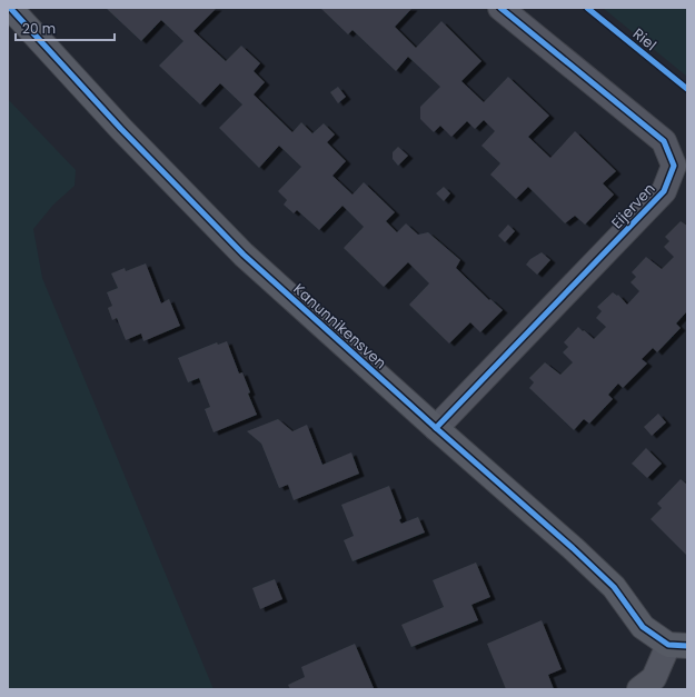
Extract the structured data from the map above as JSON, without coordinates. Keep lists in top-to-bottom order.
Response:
{
  "streets": {
    "street": ["Eijerven", "Kanunnikensven"],
    "cycle path": ["Riel"]
  },
  "crossings": [
    ["Eijerven", "Kanunnikensven"]
  ],
  "scale_bar": "20 m"
}
